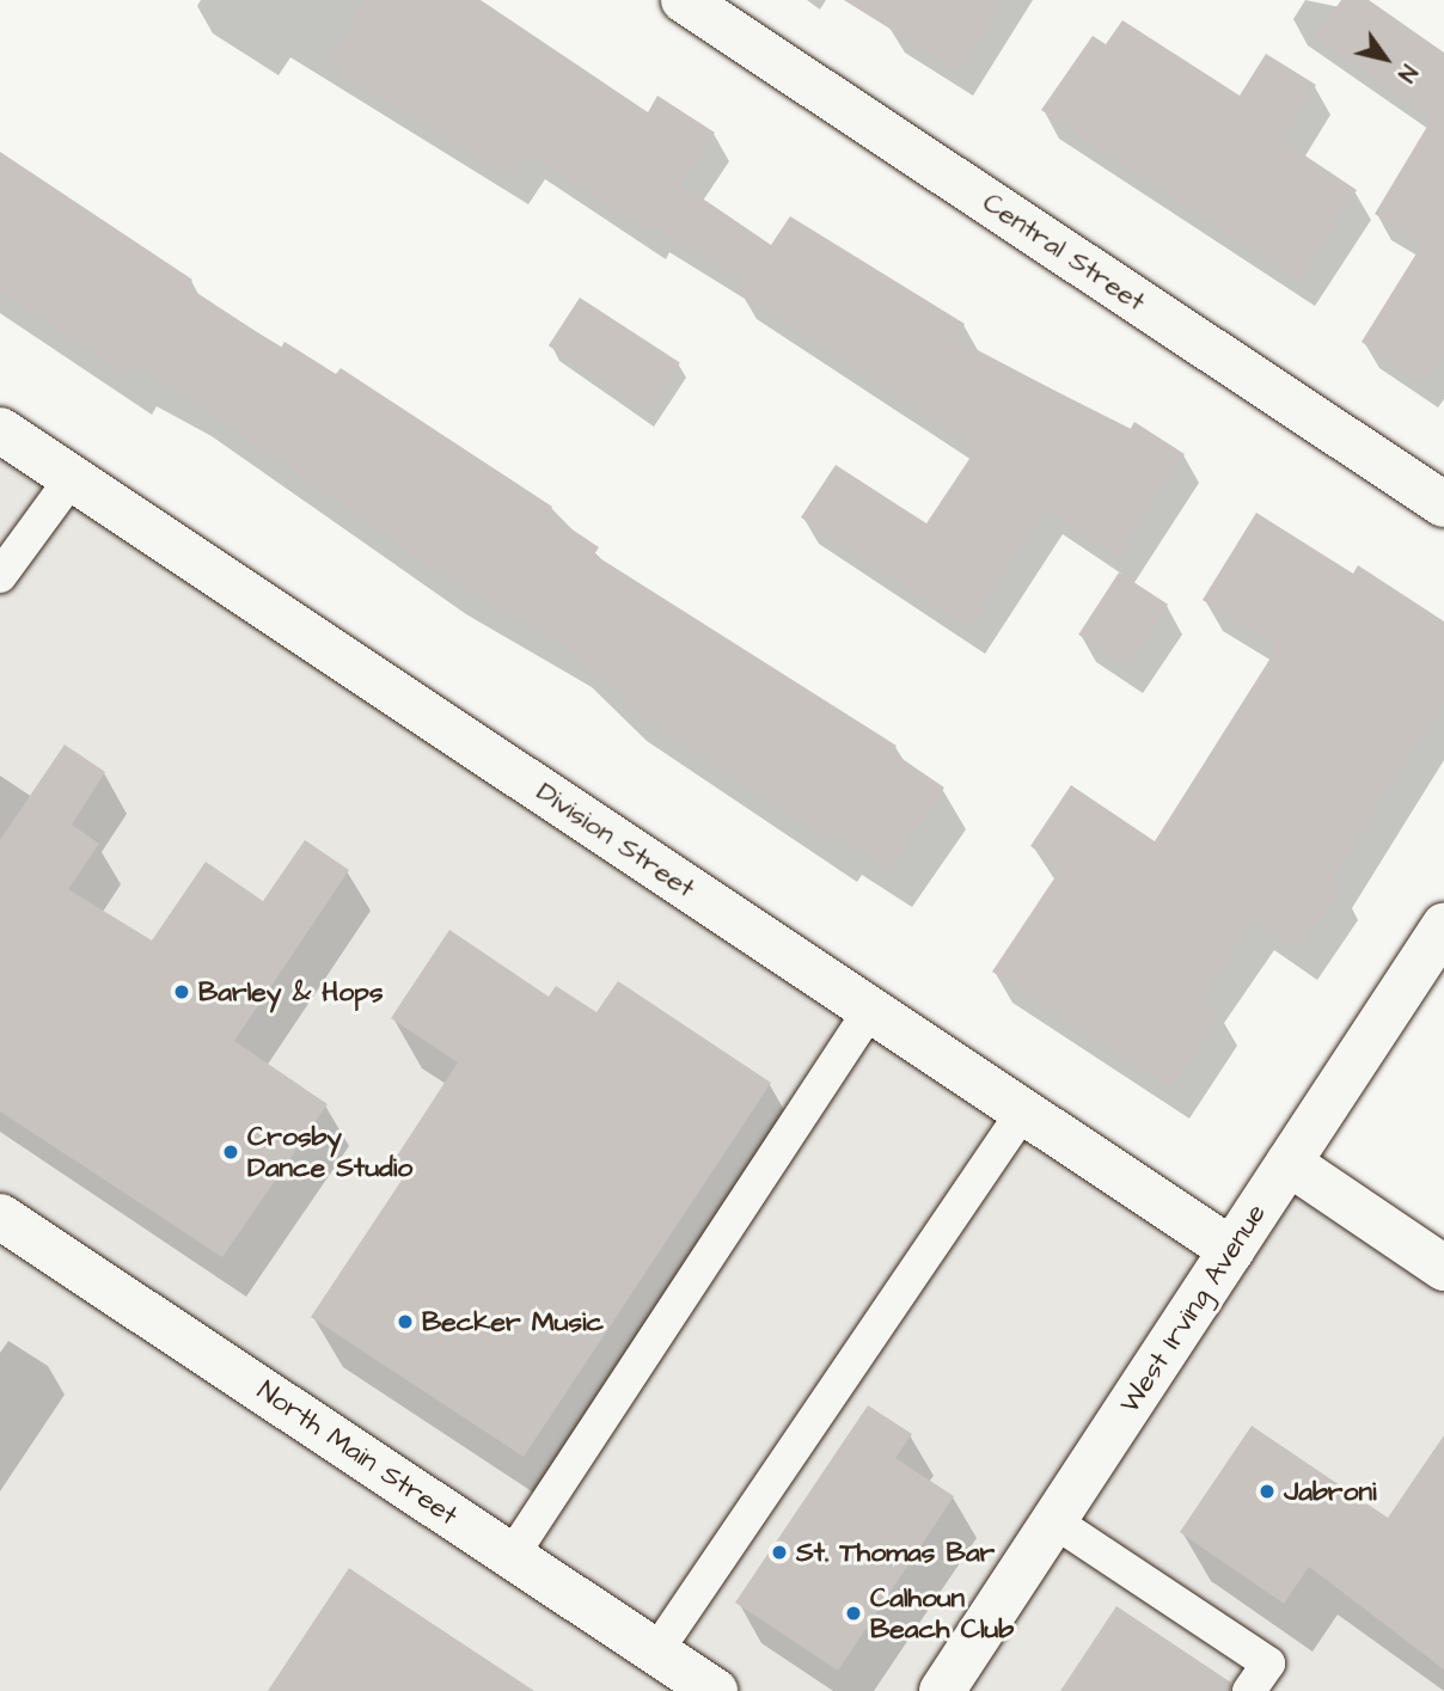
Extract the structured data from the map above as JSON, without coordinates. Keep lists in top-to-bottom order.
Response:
{
  "streets": {
    "street": [
      "Central Street",
      "Division Street",
      "West Irving Avenue",
      "North Main Street"
    ]
  },
  "crossings": [
    ["Division Street", "West Irving Avenue"]
  ],
  "places": [
    "Barley & Hops",
    "Crosby Dance Studio",
    "Becker Music",
    "Jabroni",
    "St. Thomas Bar",
    "Calhoun Beach Club"
  ],
  "north": "bottom right"
}
